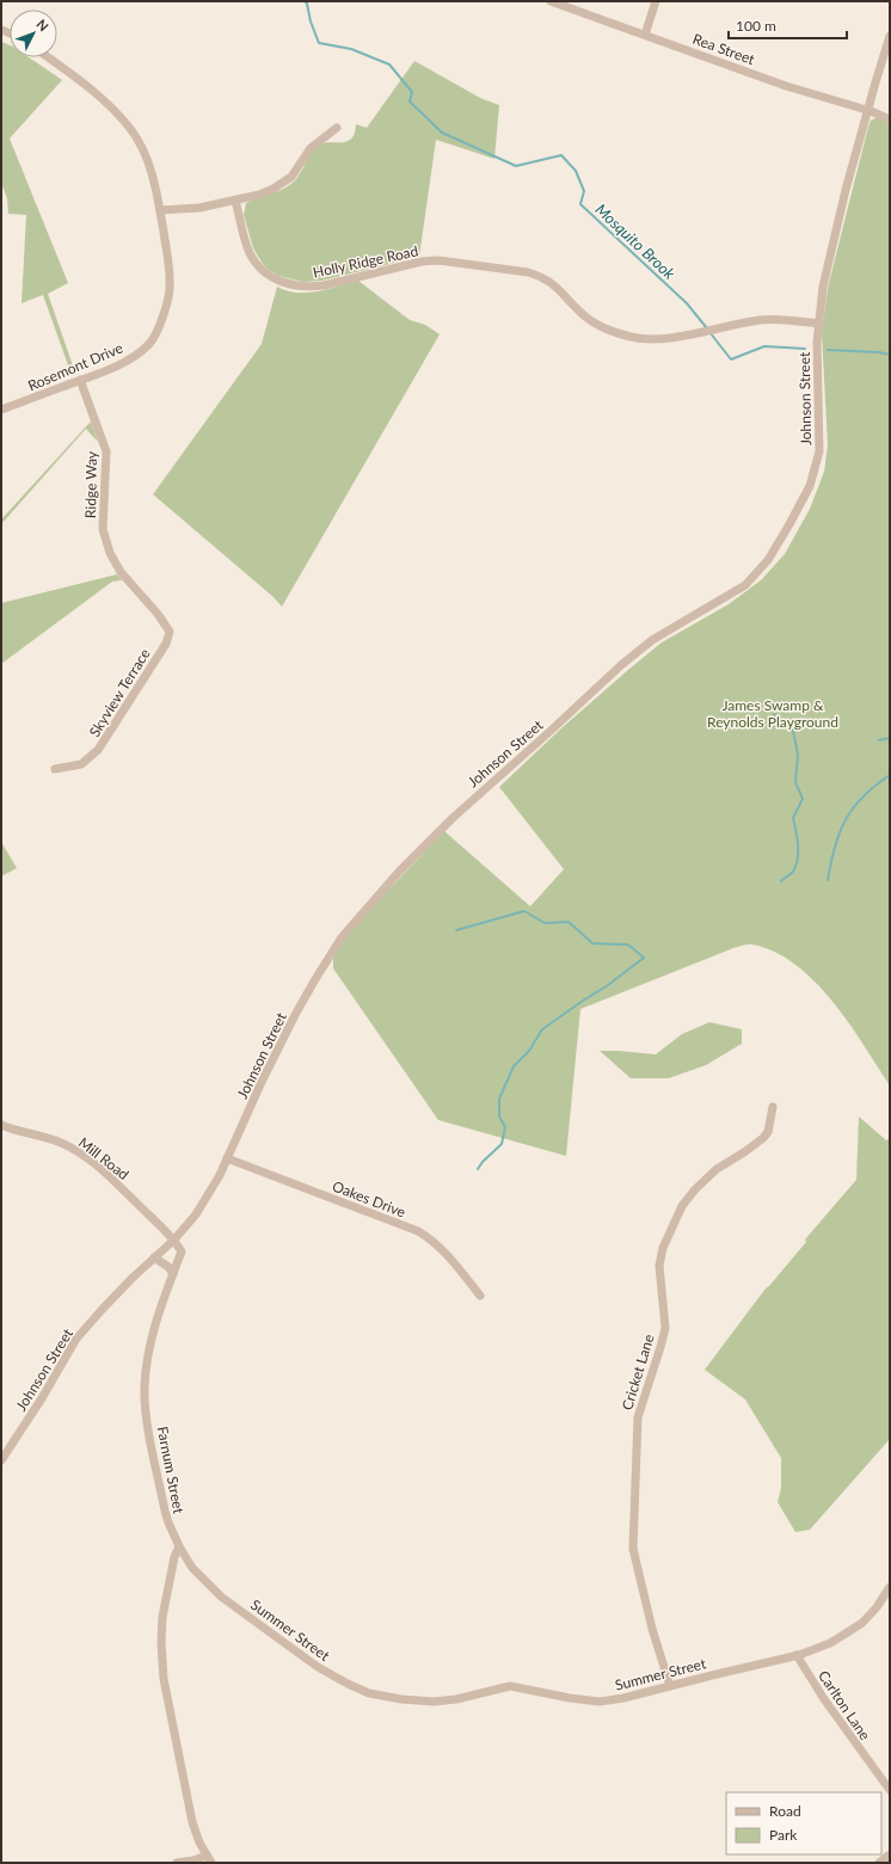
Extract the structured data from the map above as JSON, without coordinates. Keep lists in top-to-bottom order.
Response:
{
  "streets": {
    "street": [
      "Rea Street",
      "Holly Ridge Road",
      "Rosemont Drive",
      "Johnson Street",
      "Ridge Way",
      "Skyview Terrace",
      "Mill Road",
      "Oakes Drive",
      "Cricket Lane",
      "Farnum Street",
      "Summer Street",
      "Carlton Lane"
    ]
  },
  "crossings": [
    ["Rea Street", "Johnson Street"],
    ["Holly Ridge Road", "Johnson Street"],
    ["Rosemont Drive", "Ridge Way"],
    ["Johnson Street", "Mill Road"],
    ["Johnson Street", "Oakes Drive"],
    ["Johnson Street", "Farnum Street"],
    ["Ridge Way", "Skyview Terrace"],
    ["Mill Road", "Farnum Street"],
    ["Cricket Lane", "Summer Street"],
    ["Farnum Street", "Summer Street"],
    ["Summer Street", "Carlton Lane"]
  ],
  "water": ["Mosquito Brook"],
  "parks": ["James Swamp & Reynolds Playground"],
  "legend": ["Road", "Park"],
  "scale_bar": "100 m",
  "north": "top right"
}
